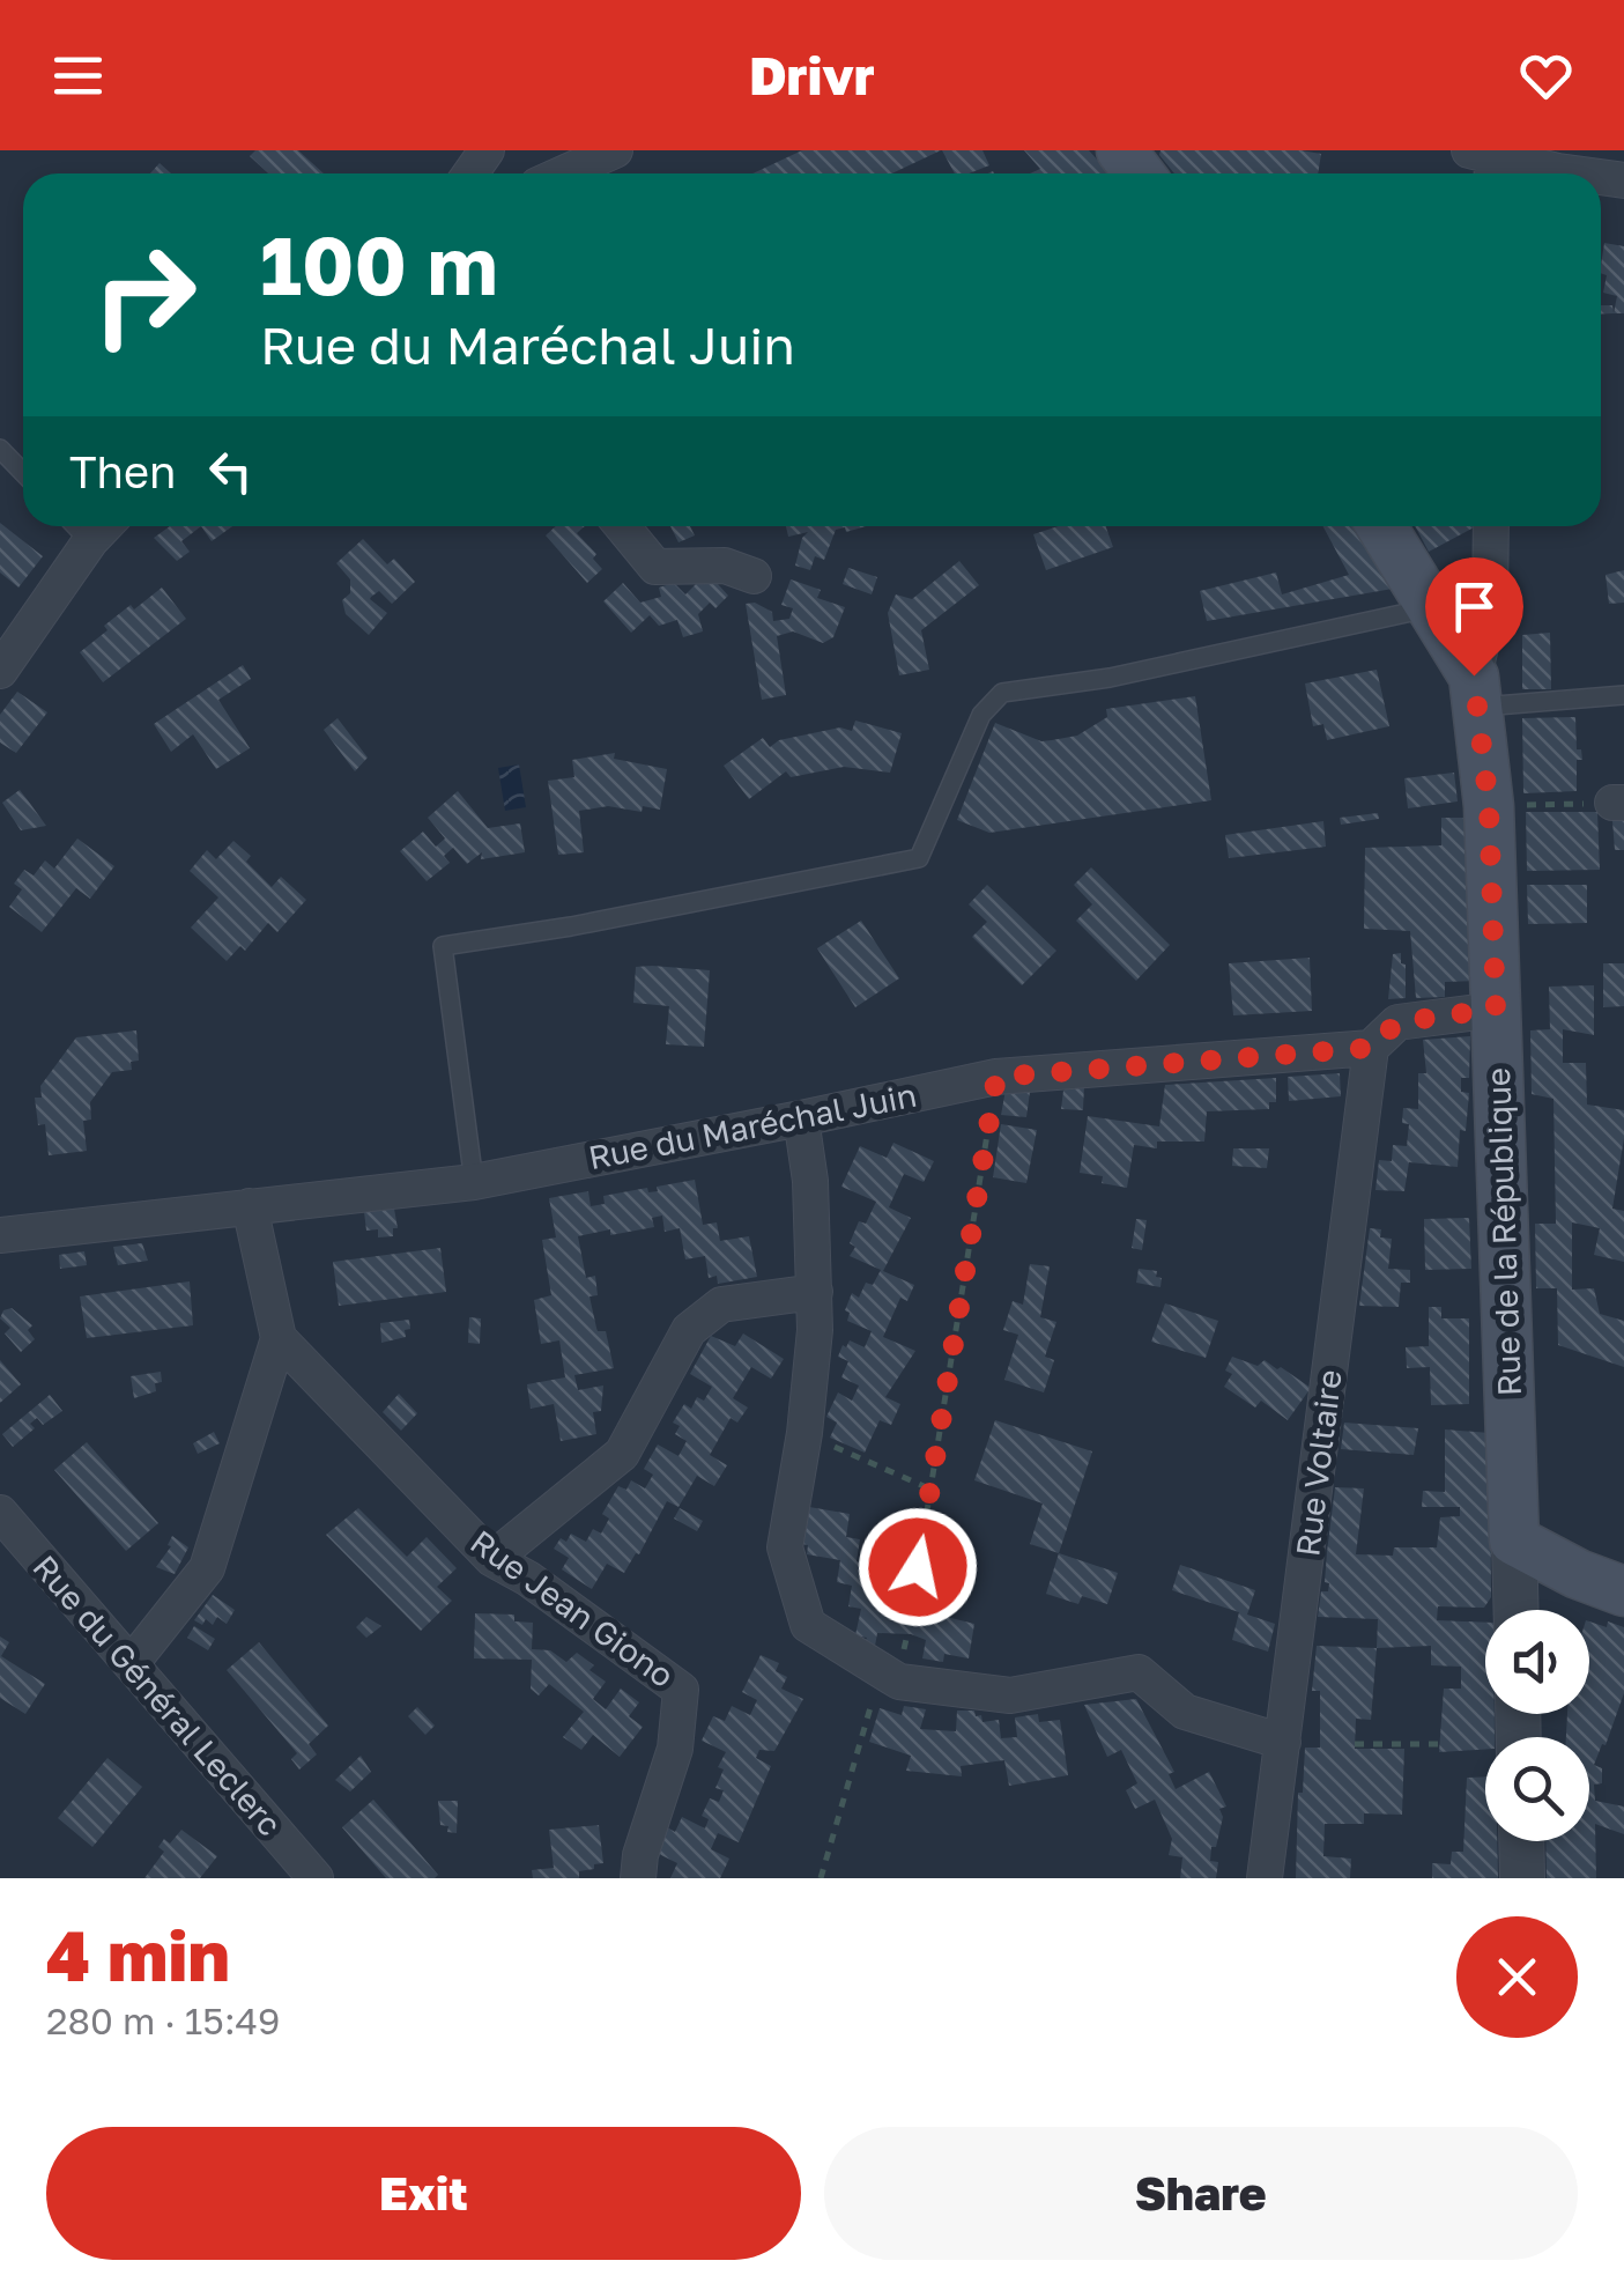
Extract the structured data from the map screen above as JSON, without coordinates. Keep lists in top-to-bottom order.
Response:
{
  "streets": {
    "main road": ["Rue de la République"],
    "street": [
      "Rue du Maréchal Juin",
      "Rue Voltaire",
      "Rue Jean Giono",
      "Rue du Général Leclerc"
    ]
  },
  "crossings": [
    ["Rue du Maréchal Juin", "Rue de la République"],
    ["Rue du Maréchal Juin", "Rue Voltaire"]
  ],
  "page": {
    "header": "Drivr",
    "turn": ["100 m", "Rue du Maréchal Juin"],
    "then": "Then",
    "heading": ["4 min", "280 m · 15:49"],
    "buttons": ["Exit", "Share"]
  }
}
